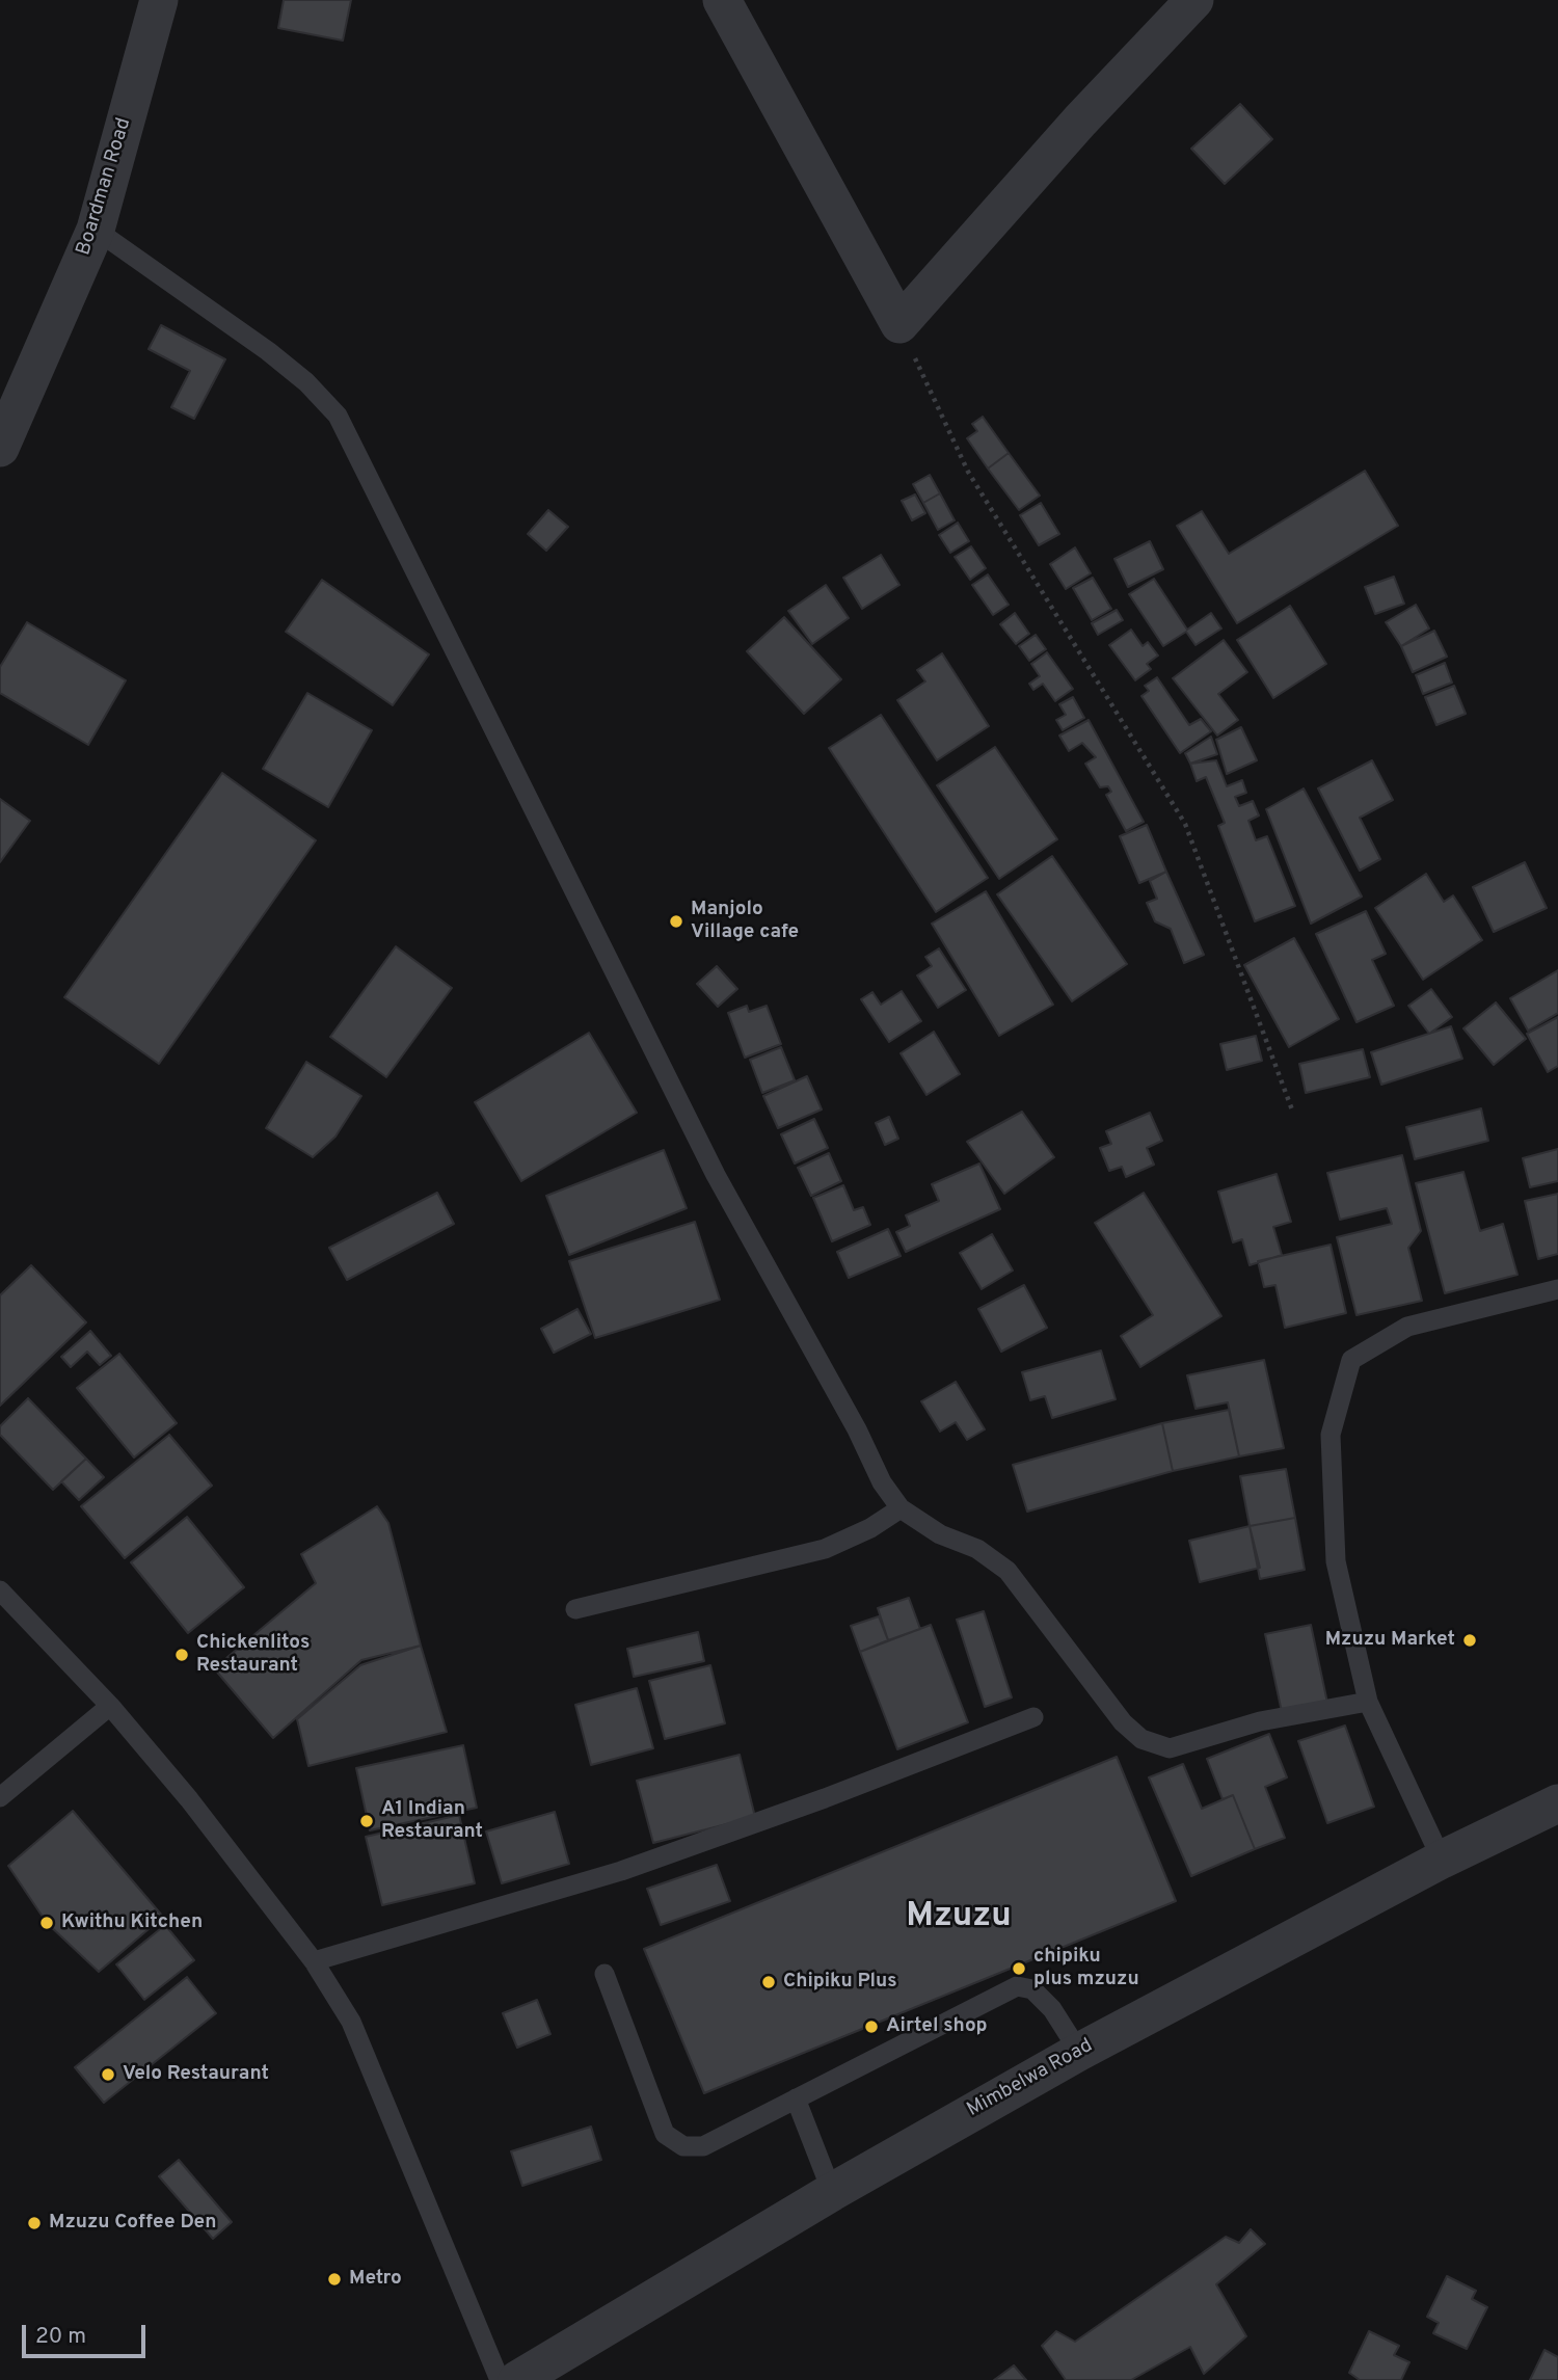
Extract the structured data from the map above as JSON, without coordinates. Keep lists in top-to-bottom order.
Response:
{
  "streets": {
    "street": ["Boardman Road", "Mimbelwa Road"]
  },
  "districts": ["Mzuzu"],
  "places": [
    "Manjolo Village cafe",
    "Mzuzu Market",
    "Chickenlitos Restaurant",
    "A1 Indian Restaurant",
    "Kwithu Kitchen",
    "chipiku plus mzuzu",
    "Chipiku Plus",
    "Airtel shop",
    "Velo Restaurant",
    "Mzuzu Coffee Den",
    "Metro"
  ],
  "scale_bar": "20 m"
}
